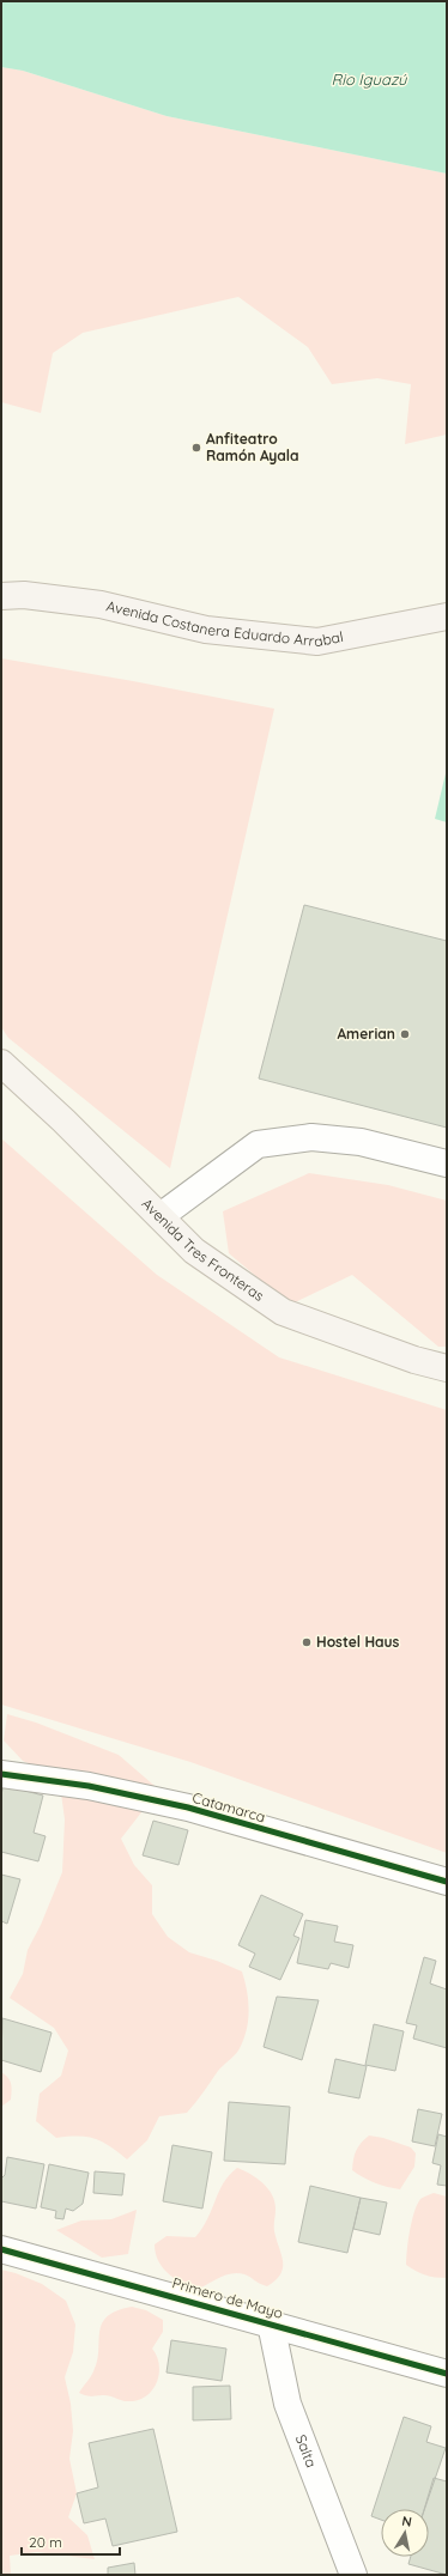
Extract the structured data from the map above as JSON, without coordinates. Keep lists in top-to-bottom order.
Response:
{
  "streets": {
    "main road": ["Avenida Costanera Eduardo Arrabal", "Avenida Tres Fronteras"],
    "street": ["Catamarca", "Primero de Mayo", "Salta"]
  },
  "crossings": [
    ["Primero de Mayo", "Salta"]
  ],
  "water": ["Rio Iguazú"],
  "places": ["Anfiteatro Ramón Ayala", "Amerian", "Hostel Haus"],
  "scale_bar": "20 m",
  "north": "top"
}
